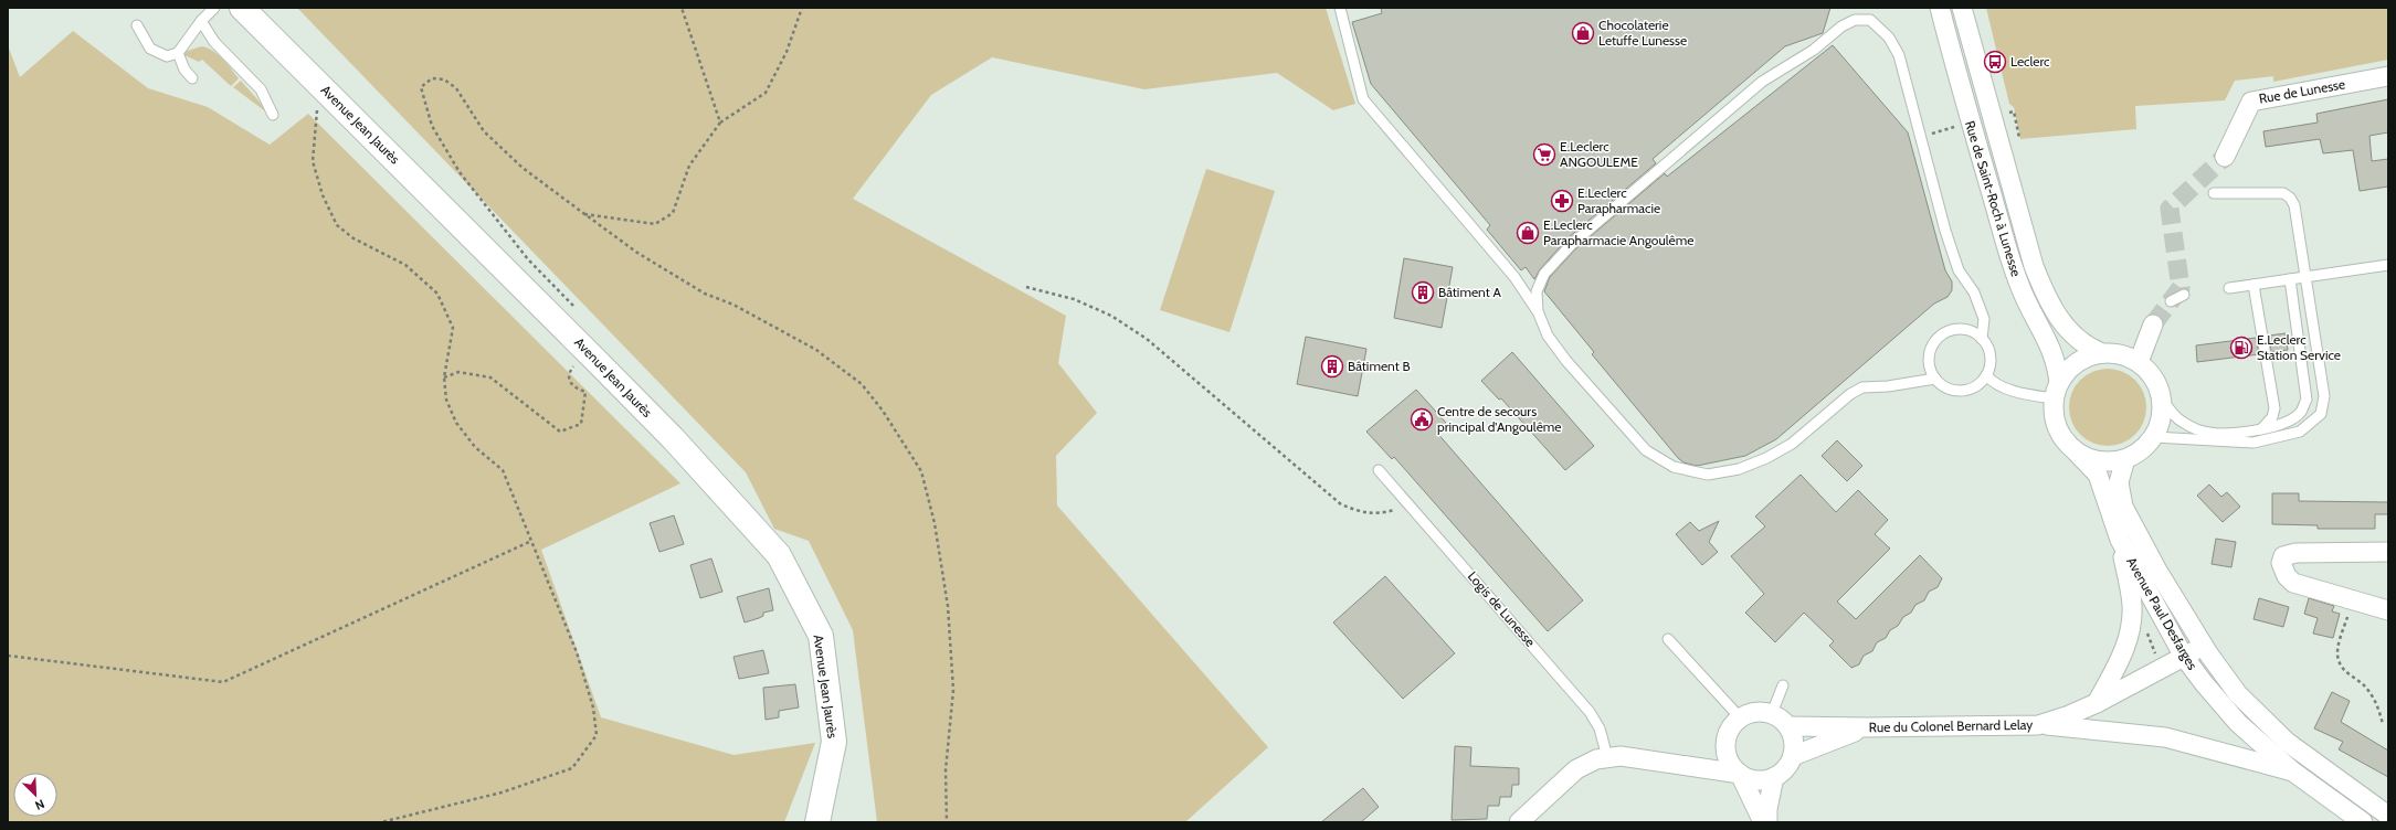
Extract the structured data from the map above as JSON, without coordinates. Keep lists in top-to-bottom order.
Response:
{
  "streets": {
    "main road": ["Avenue Jean Jaurès"],
    "street": [
      "Rue de Lunesse",
      "Rue de Saint-Roch à Lunesse",
      "Avenue Paul Desfarges",
      "Rue du Colonel Bernard Lelay"
    ],
    "lane": ["Logis de Lunesse"]
  },
  "crossings": [
    ["Rue de Saint-Roch à Lunesse", "Avenue Paul Desfarges"],
    ["Avenue Paul Desfarges", "Rue du Colonel Bernard Lelay"]
  ],
  "places": {
    "shop": ["Chocolaterie Letuffe Lunesse", "E.Leclerc Parapharmacie Angoulême"],
    "bus stop": ["Leclerc"],
    "supermarket": ["E.Leclerc ANGOULEME"],
    "pharmacy": ["E.Leclerc Parapharmacie"],
    "building": ["Bâtiment A", "Bâtiment B"],
    "fuel station": ["E.Leclerc Station Service"],
    "public building": ["Centre de secours principal d'Angoulême"]
  },
  "north": "bottom right"
}
